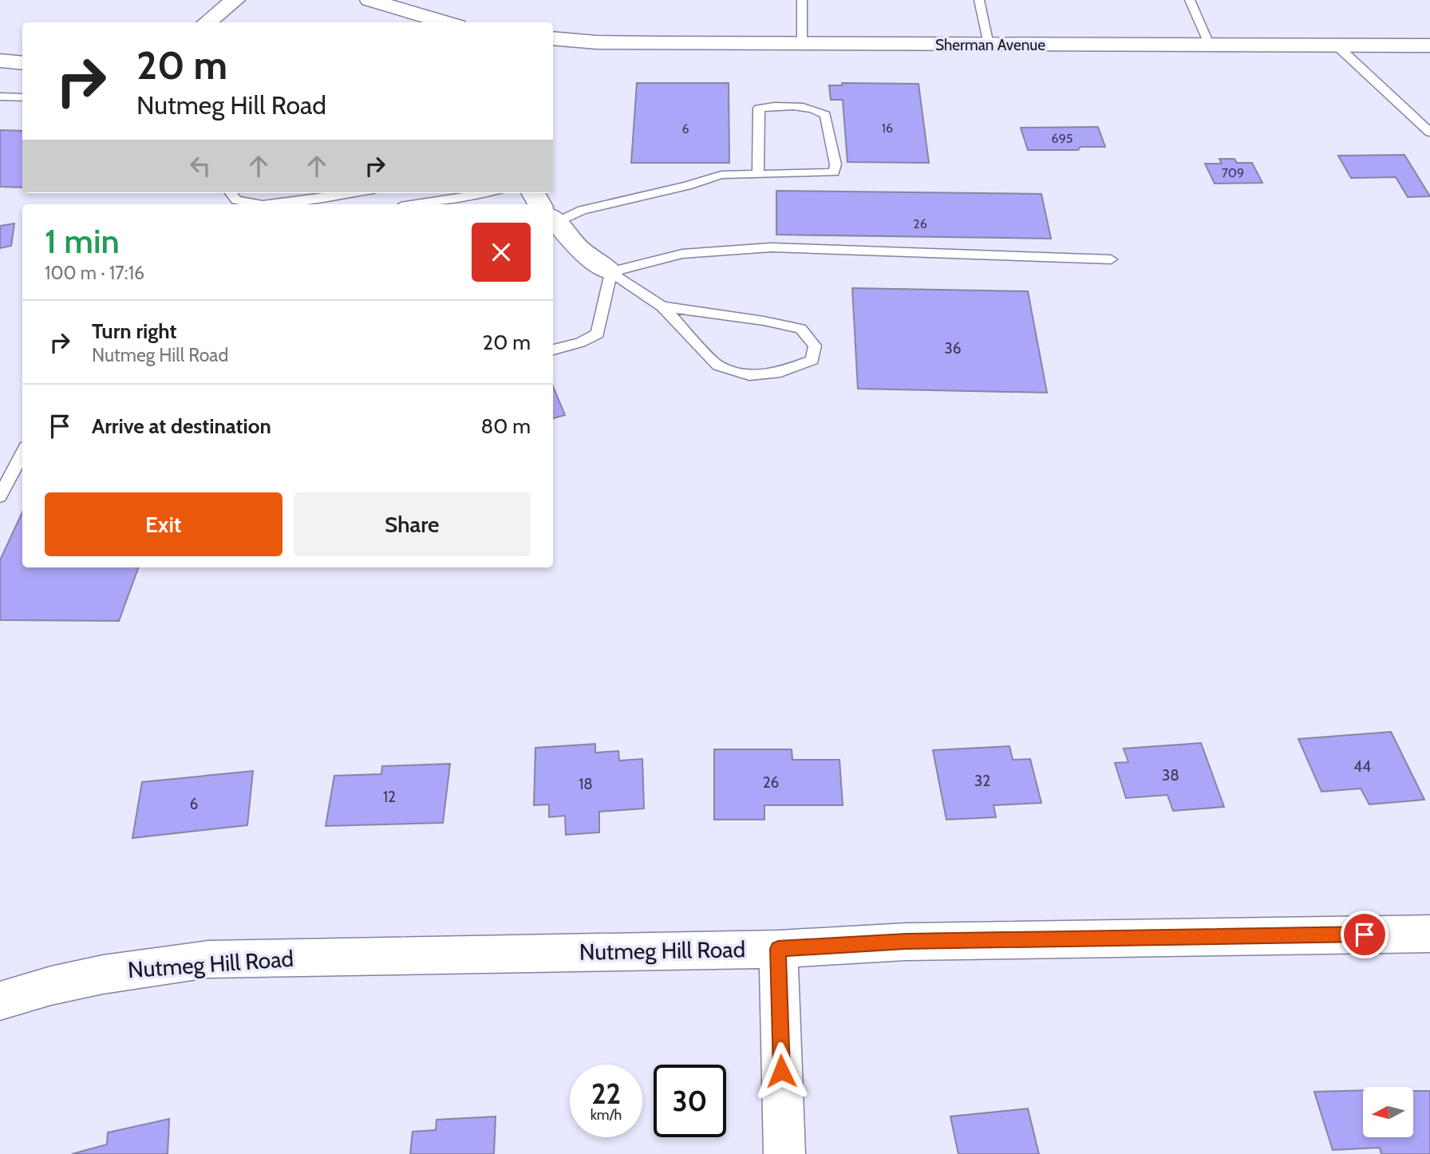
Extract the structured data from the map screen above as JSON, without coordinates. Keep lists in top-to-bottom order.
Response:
{
  "streets": {
    "street": ["Sherman Avenue", "Nutmeg Hill Road"]
  },
  "house_numbers": [
    "16",
    "6",
    "695",
    "709",
    "26",
    "36",
    "44",
    "38",
    "32",
    "26",
    "18",
    "12",
    "6"
  ],
  "north": "left",
  "page": {
    "turn": ["20 m", "Nutmeg Hill Road"],
    "heading": ["1 min", "100 m · 17:16"],
    "list": [
      {
        "name": "Turn right",
        "note": "Nutmeg Hill Road",
        "value": "20 m"
      },
      {
        "name": "Arrive at destination",
        "value": "80 m"
      }
    ],
    "buttons": ["Exit", "Share"],
    "speed": "22 km/h",
    "limit": "30"
  }
}
